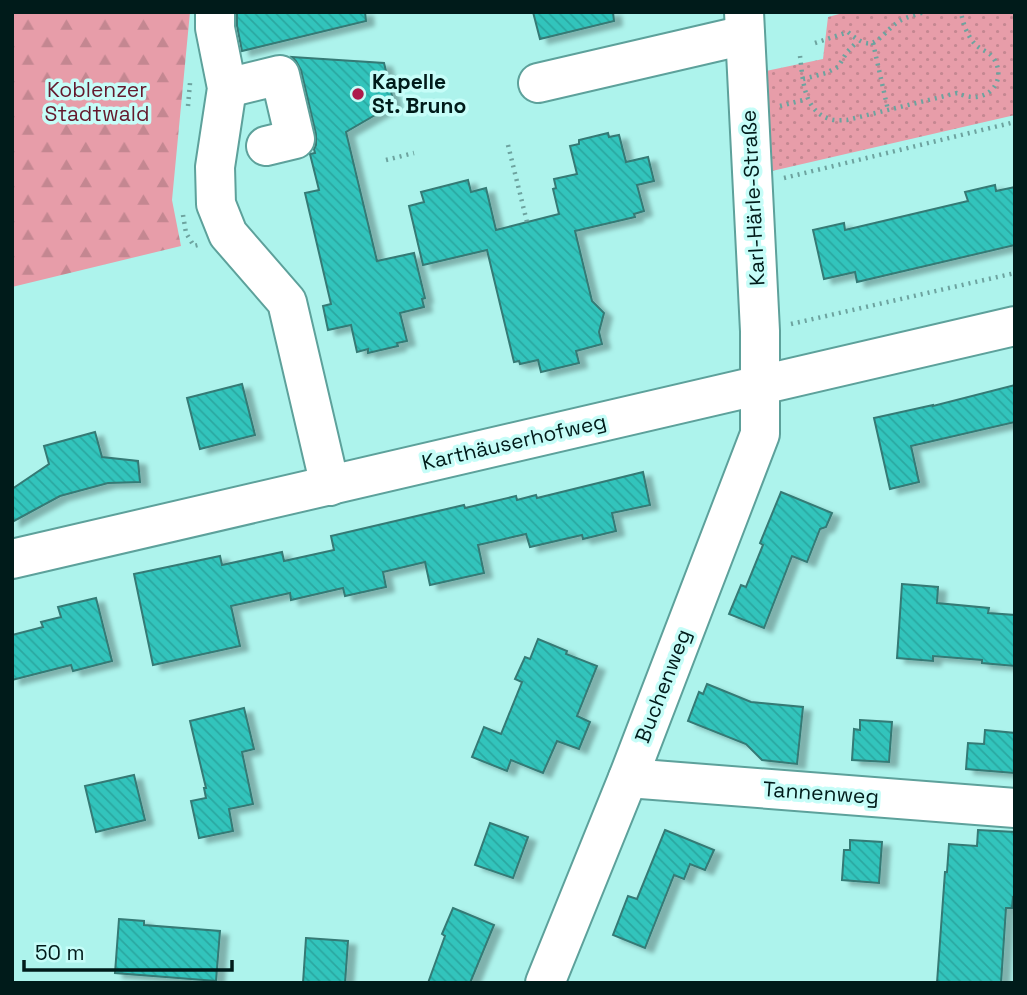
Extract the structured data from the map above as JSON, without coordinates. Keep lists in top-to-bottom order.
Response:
{
  "streets": {
    "street": [
      "Karl-Härle-Straße",
      "Karthäuserhofweg",
      "Buchenweg",
      "Tannenweg"
    ]
  },
  "crossings": [
    ["Karl-Härle-Straße", "Karthäuserhofweg"],
    ["Karl-Härle-Straße", "Buchenweg"],
    ["Karthäuserhofweg", "Buchenweg"],
    ["Buchenweg", "Tannenweg"]
  ],
  "parks": ["Koblenzer Stadtwald"],
  "places": ["Kapelle St. Bruno"],
  "scale_bar": "50 m"
}
